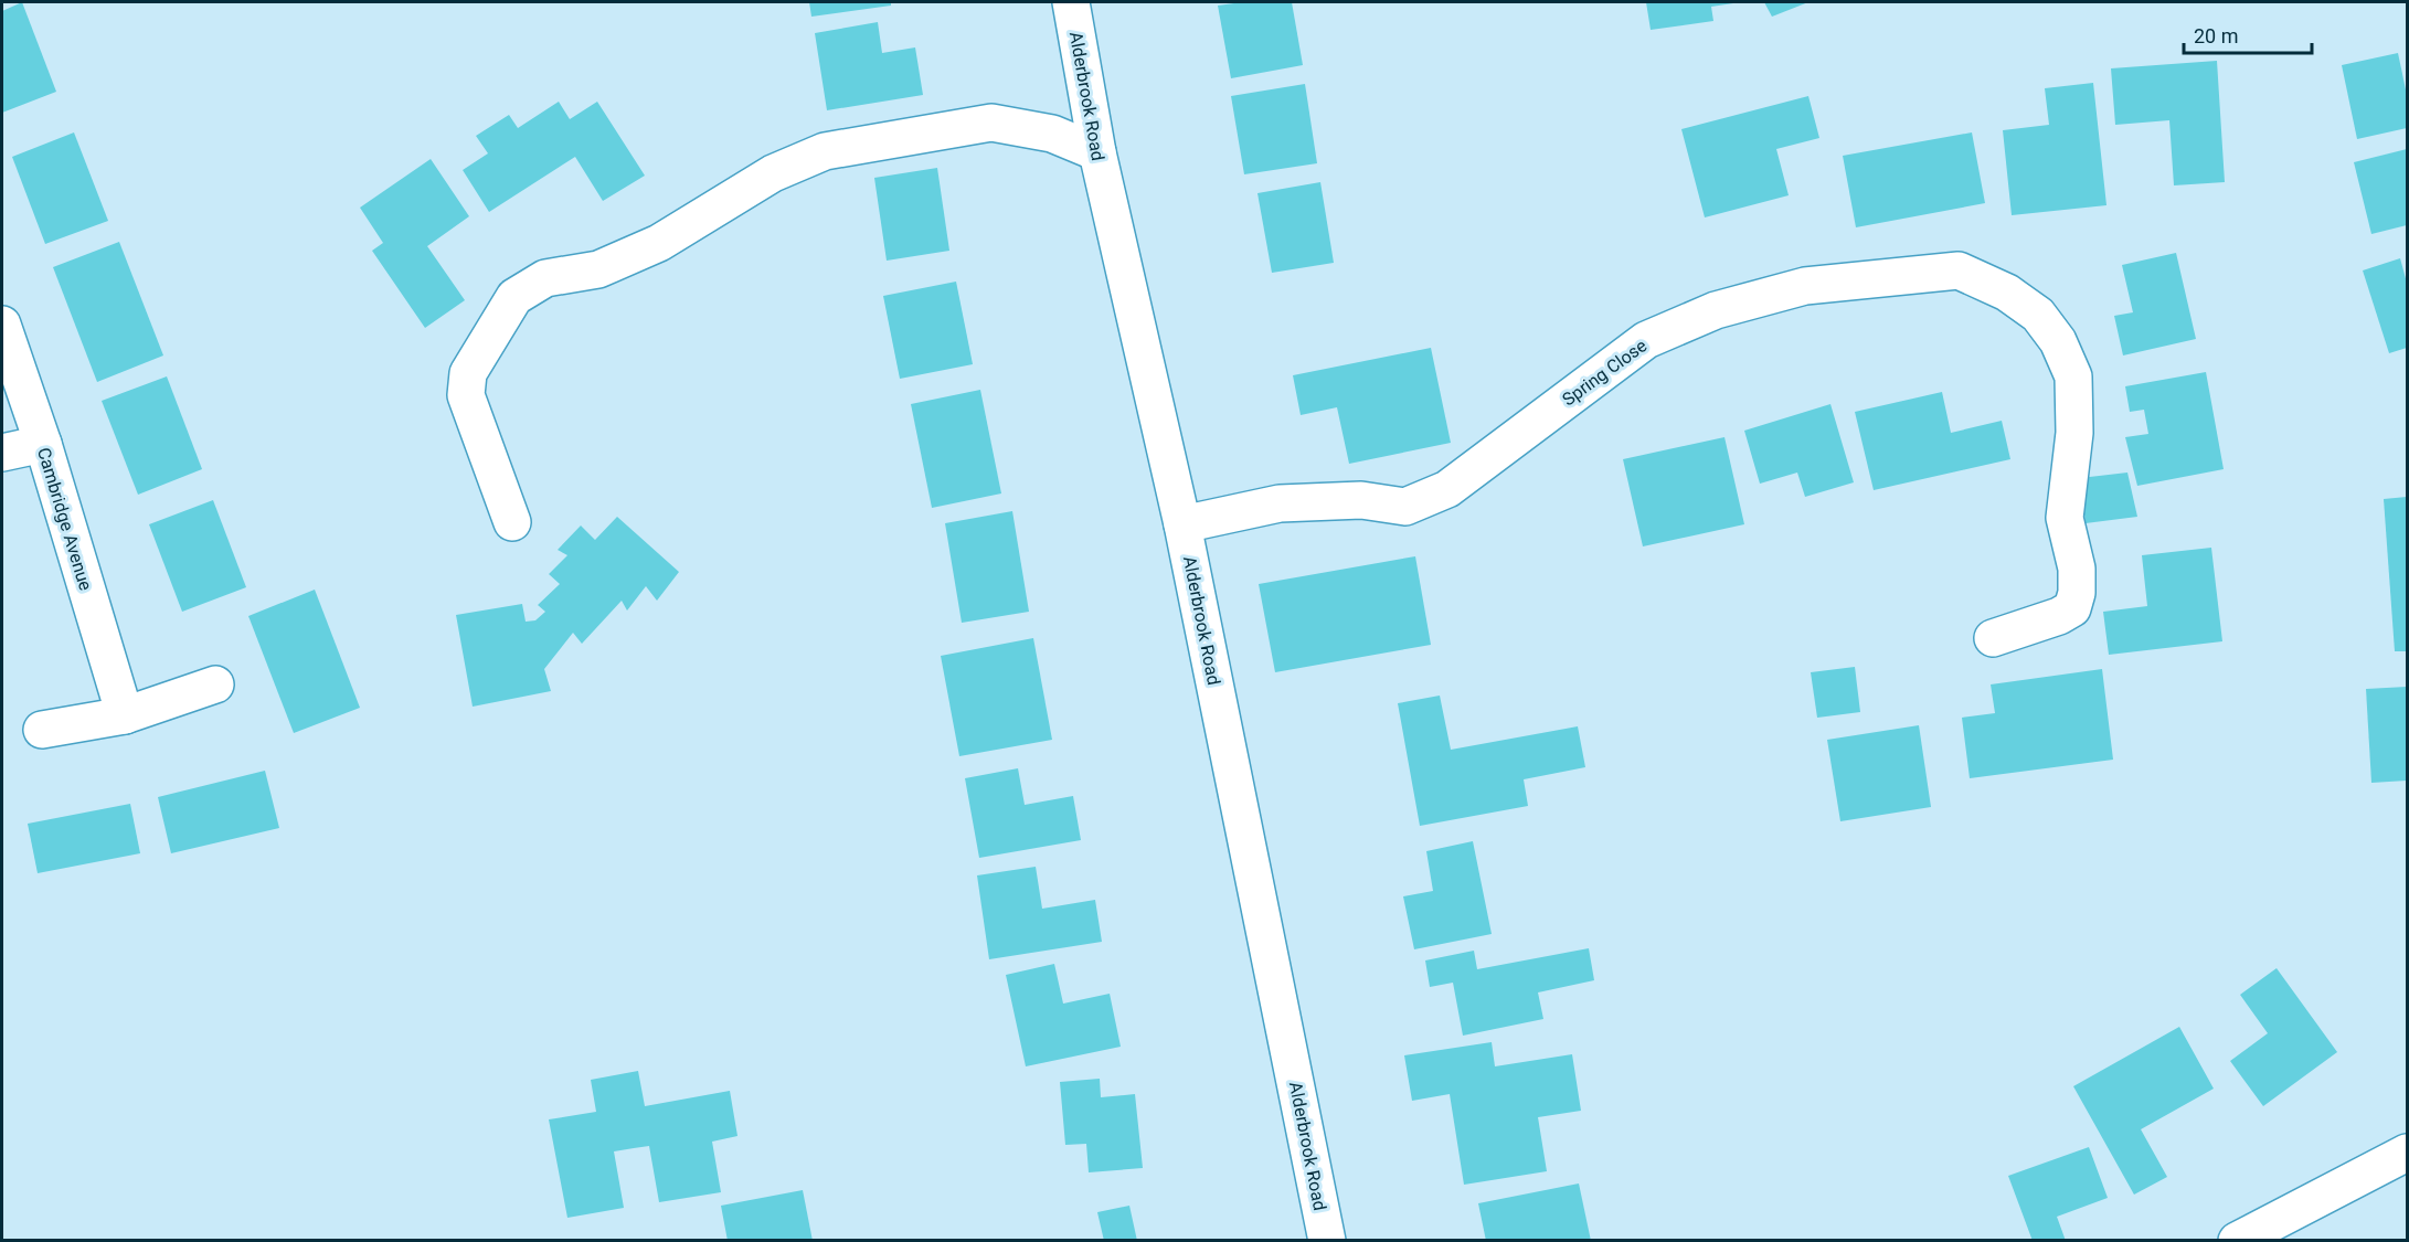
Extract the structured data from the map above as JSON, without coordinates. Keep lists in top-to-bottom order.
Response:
{
  "streets": {
    "street": ["Alderbrook Road", "Spring Close", "Cambridge Avenue"]
  },
  "crossings": [
    ["Alderbrook Road", "Spring Close"]
  ],
  "scale_bar": "20 m"
}
